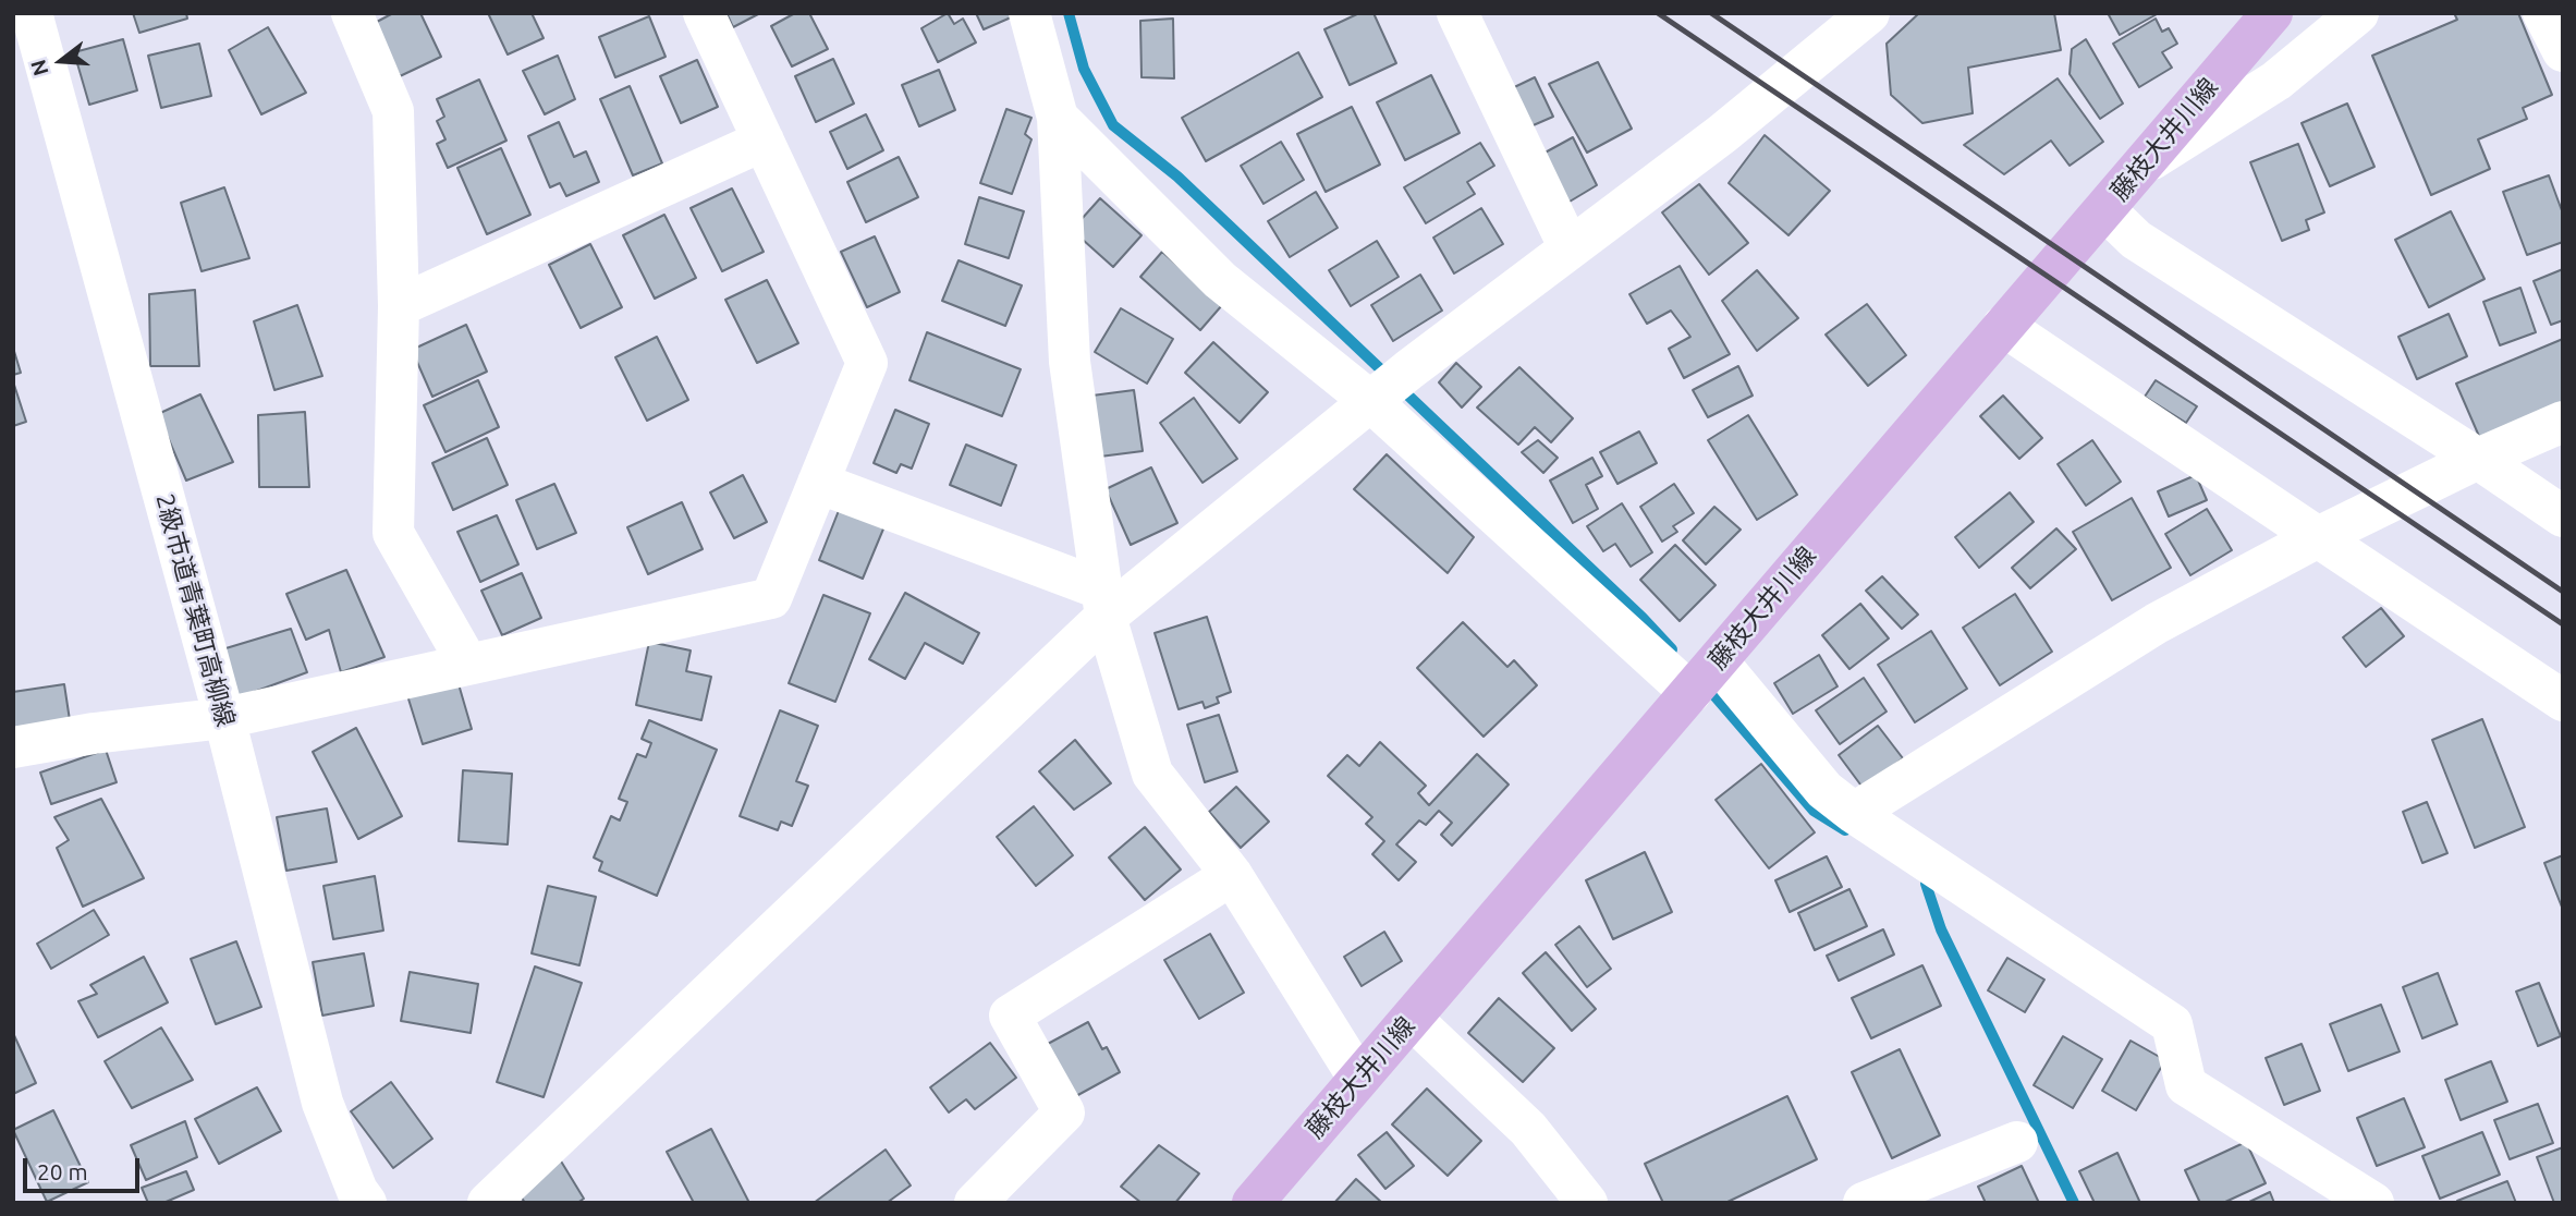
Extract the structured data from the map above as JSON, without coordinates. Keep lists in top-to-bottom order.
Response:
{
  "streets": {
    "main road": ["藤枝大井川線"],
    "street": ["2級市道青葉町高柳線"]
  },
  "scale_bar": "20 m",
  "north": "left"
}
